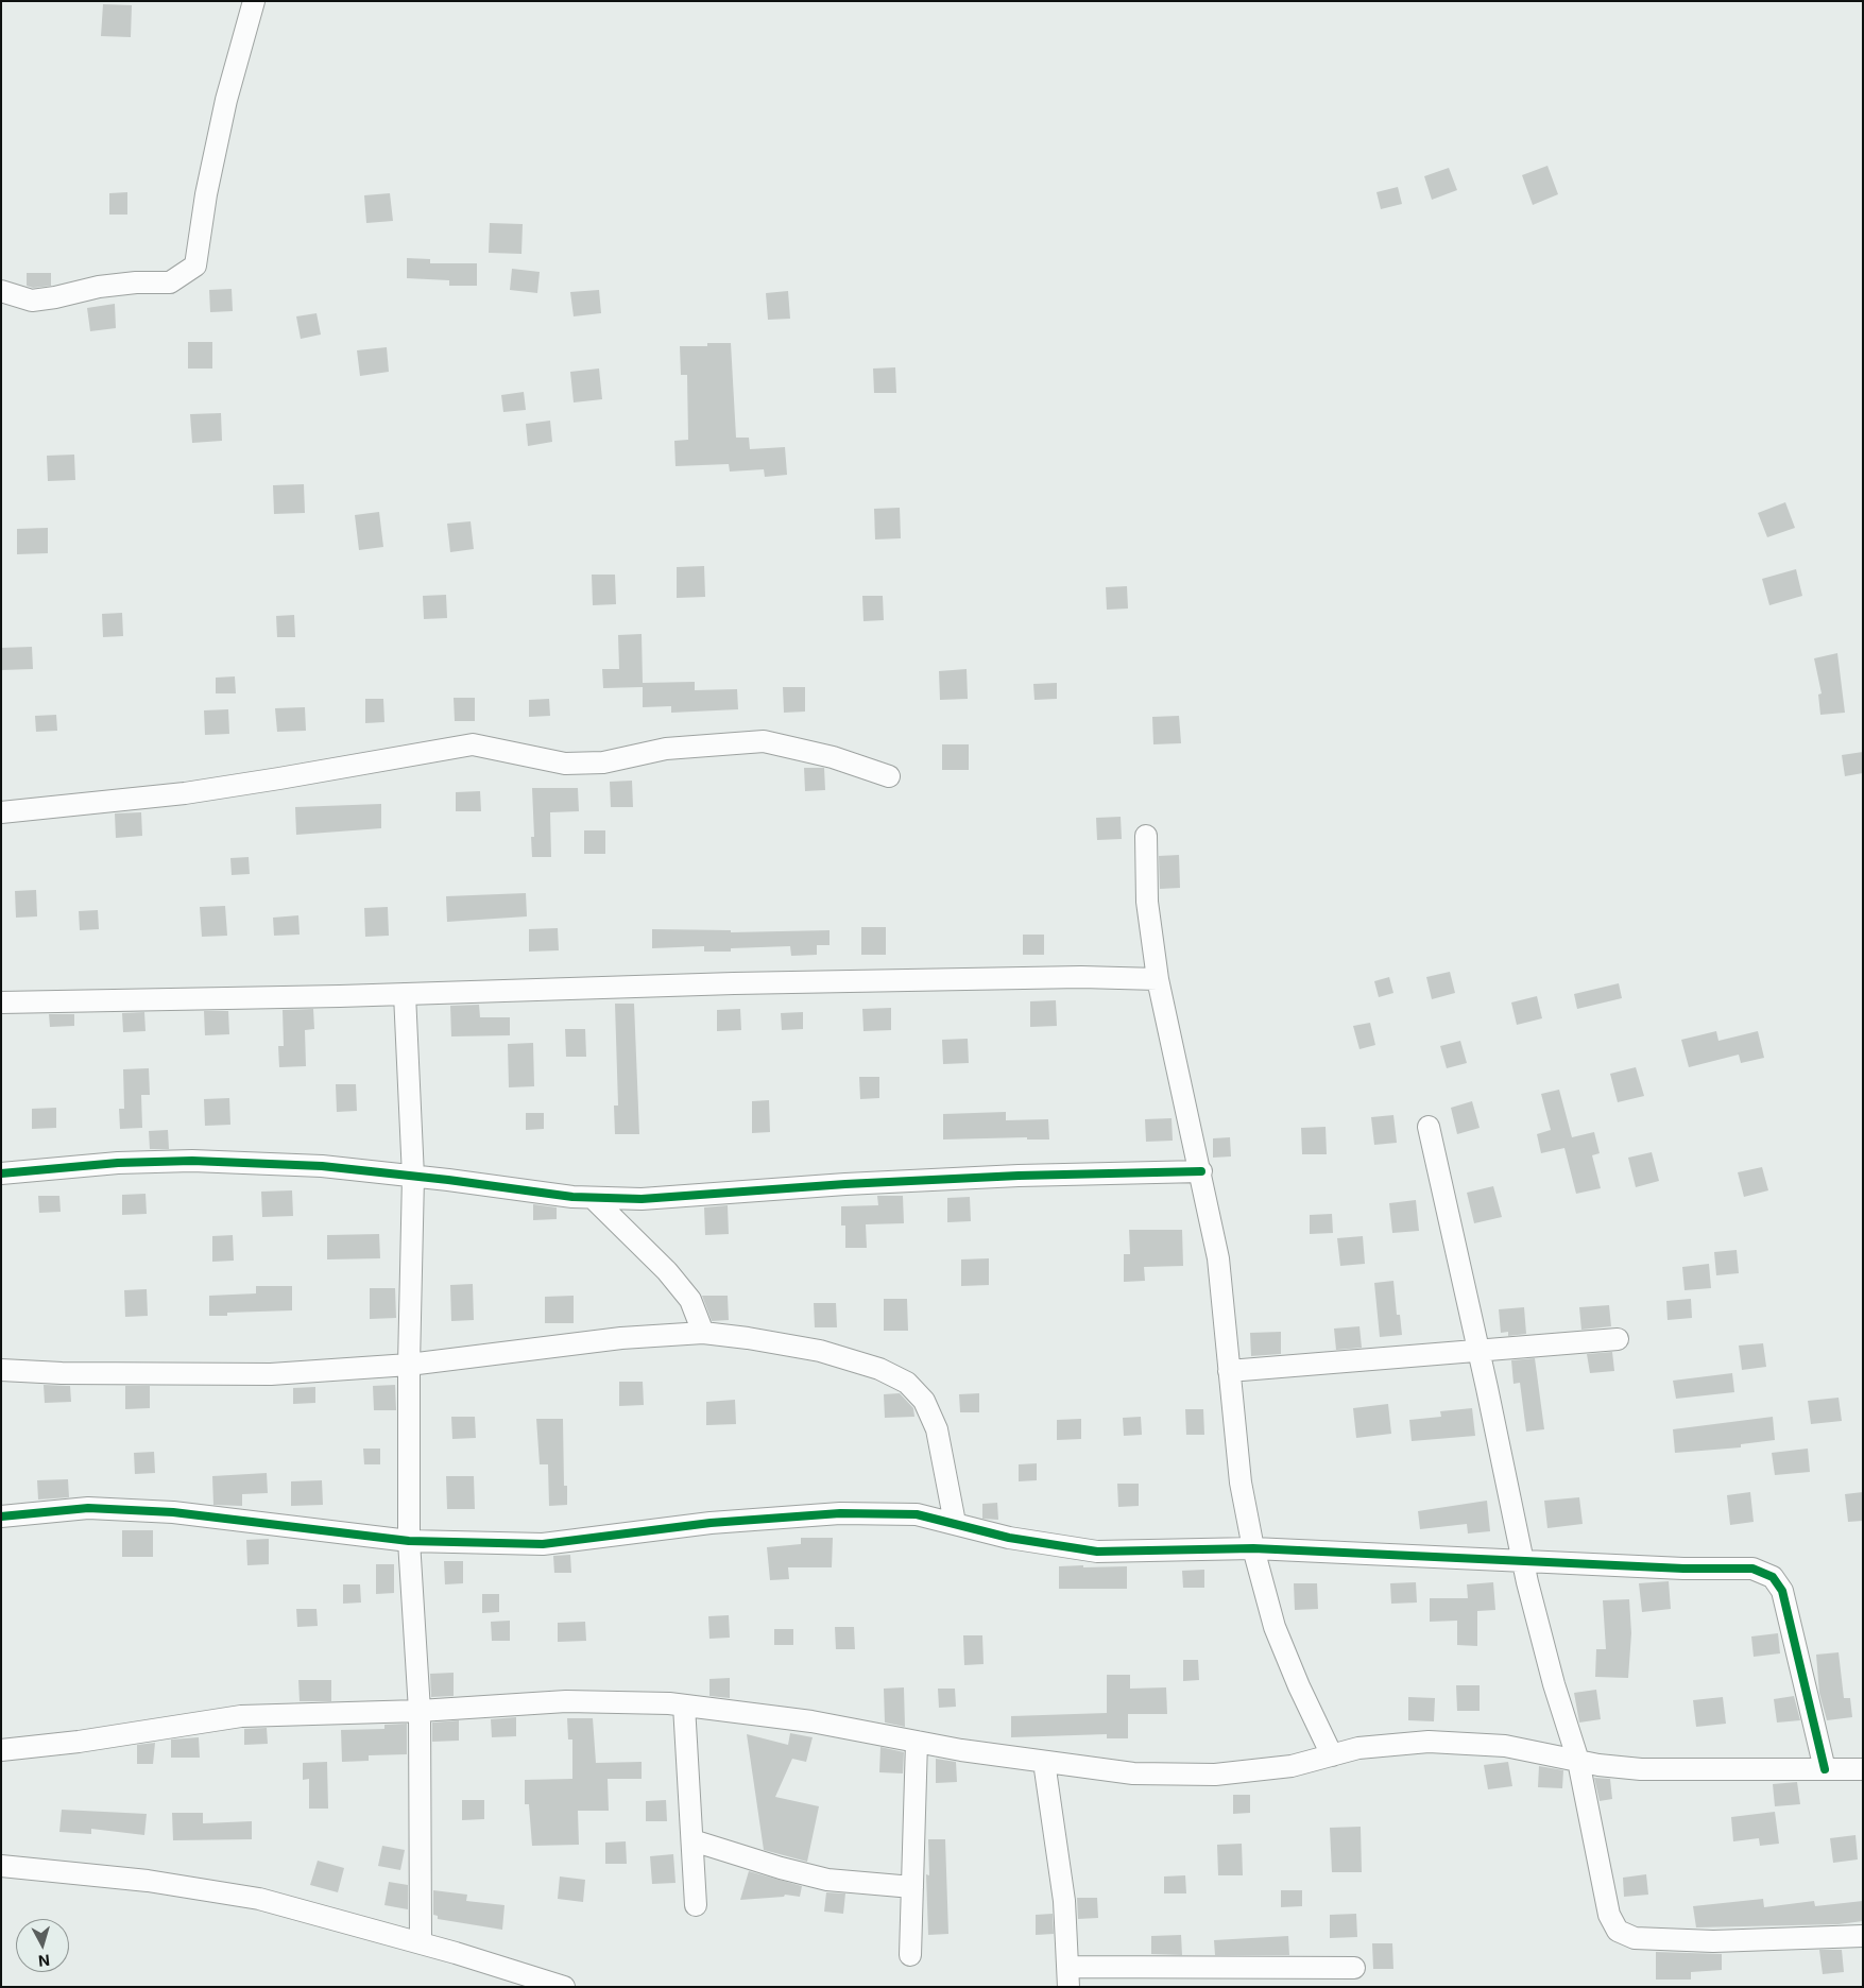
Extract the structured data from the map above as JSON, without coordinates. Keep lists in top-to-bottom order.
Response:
{
  "north": "bottom"
}
